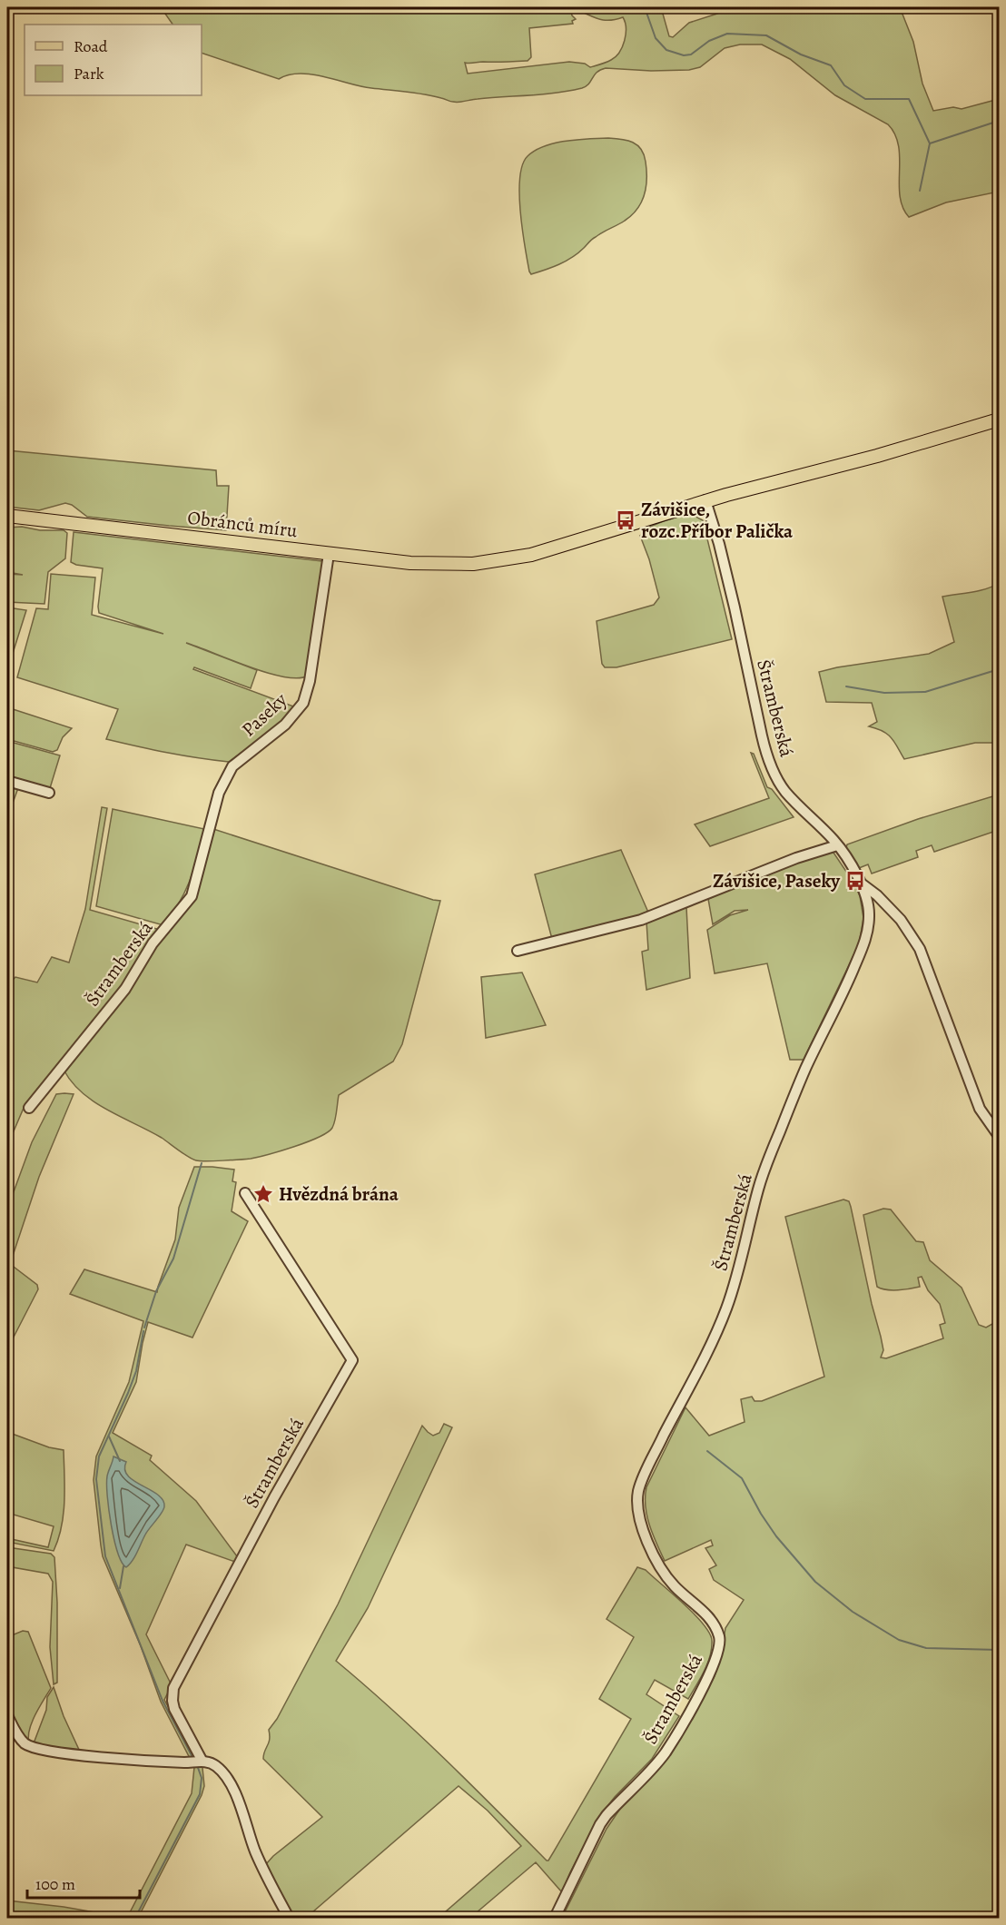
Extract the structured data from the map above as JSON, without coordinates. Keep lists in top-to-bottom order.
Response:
{
  "streets": {
    "main road": ["Obránců míru"],
    "street": ["Štramberská", "Paseky"]
  },
  "crossings": [
    ["Obránců míru", "Štramberská"],
    ["Obránců míru", "Paseky"],
    ["Štramberská", "Paseky"]
  ],
  "places": {
    "bus stop": ["Závišice, rozc.Příbor Palička", "Závišice, Paseky"],
    "place": ["Hvězdná brána"]
  },
  "legend": ["Road", "Park"],
  "scale_bar": "100 m"
}
